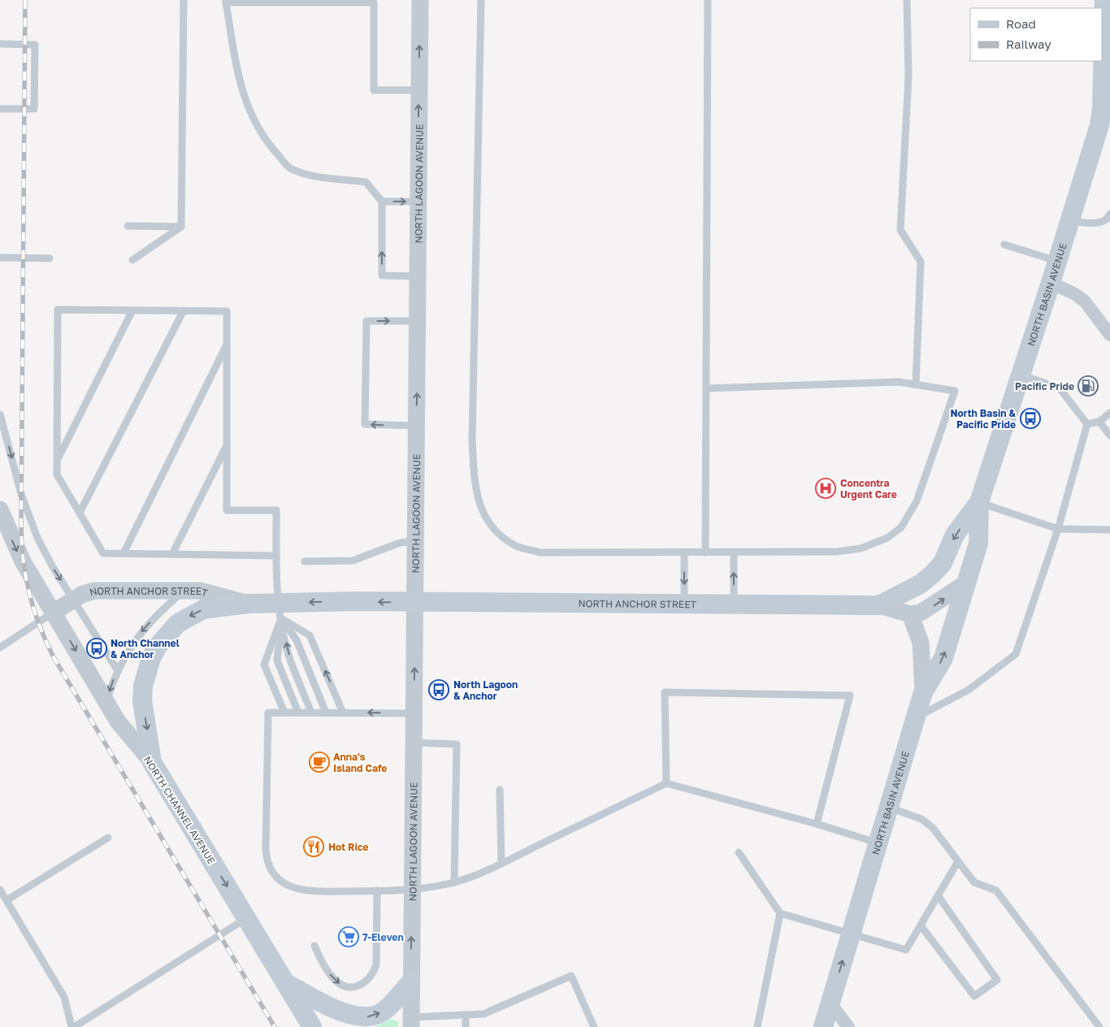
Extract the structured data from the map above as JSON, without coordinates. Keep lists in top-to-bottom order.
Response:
{
  "streets": {
    "main road": ["NORTH BASIN AVENUE", "NORTH ANCHOR STREET", "NORTH CHANNEL AVENUE"],
    "street": ["NORTH LAGOON AVENUE"]
  },
  "crossings": [
    ["NORTH LAGOON AVENUE", "NORTH ANCHOR STREET"],
    ["NORTH BASIN AVENUE", "NORTH ANCHOR STREET"],
    ["NORTH ANCHOR STREET", "NORTH CHANNEL AVENUE"]
  ],
  "one_way": ["NORTH LAGOON AVENUE", "NORTH ANCHOR STREET", "NORTH CHANNEL AVENUE"],
  "places": {
    "fuel station": ["Pacific Pride"],
    "bus stop": ["North Basin & Pacific Pride", "North Channel & Anchor", "North Lagoon & Anchor"],
    "hospital": ["Concentra Urgent Care"],
    "cafe": ["Anna's Island Cafe"],
    "restaurant": ["Hot Rice"],
    "supermarket": ["7-Eleven"]
  },
  "legend": ["Road", "Railway"]
}
